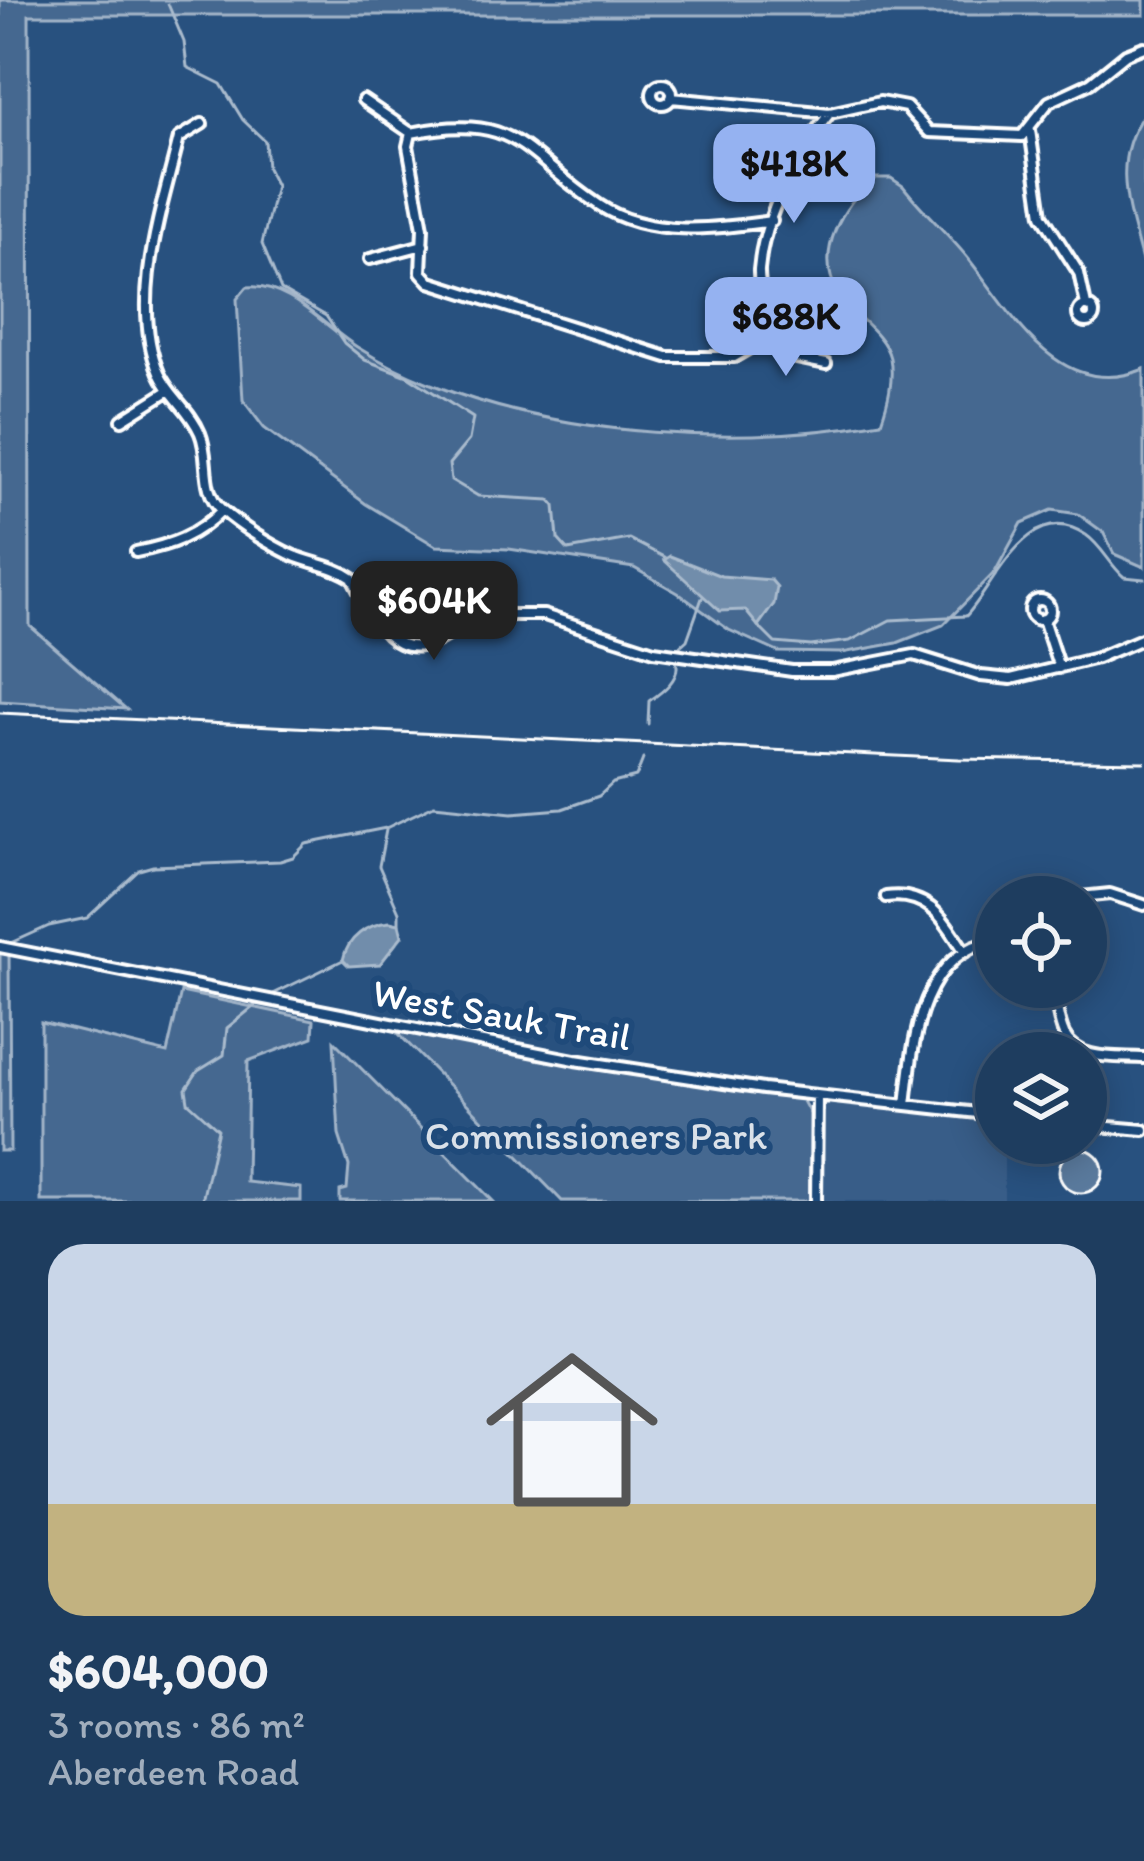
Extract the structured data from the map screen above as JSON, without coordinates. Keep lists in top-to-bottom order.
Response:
{
  "streets": {
    "street": ["West Sauk Trail"]
  },
  "parks": ["Commissioners Park"],
  "page": {
    "price": ["$418K", "$688K", "$604K"],
    "list": [
      {
        "name": "$604,000",
        "note": "3 rooms · 86 m² · Aberdeen Road"
      }
    ]
  }
}
